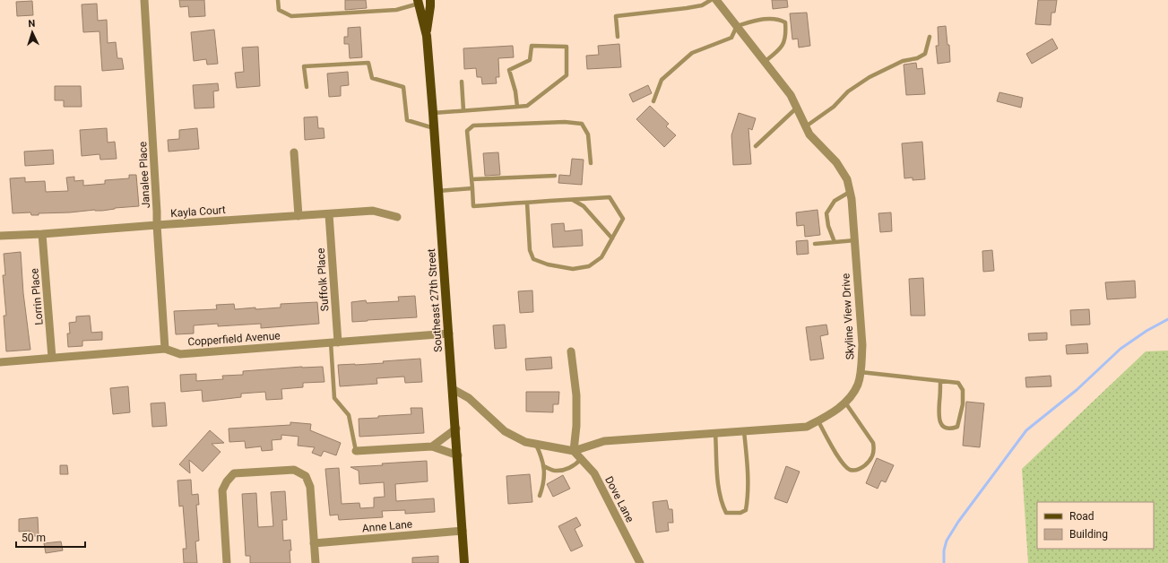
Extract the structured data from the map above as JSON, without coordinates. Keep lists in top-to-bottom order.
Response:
{
  "streets": {
    "main road": ["Southeast 27th Street"],
    "street": [
      "Janalee Place",
      "Kayla Court",
      "Suffolk Place",
      "Lorrin Place",
      "Skyline View Drive",
      "Copperfield Avenue",
      "Dove Lane",
      "Anne Lane"
    ]
  },
  "crossings": [
    ["Janalee Place", "Kayla Court"],
    ["Janalee Place", "Copperfield Avenue"],
    ["Kayla Court", "Suffolk Place"],
    ["Kayla Court", "Lorrin Place"],
    ["Suffolk Place", "Copperfield Avenue"],
    ["Lorrin Place", "Copperfield Avenue"],
    ["Southeast 27th Street", "Skyline View Drive"],
    ["Southeast 27th Street", "Copperfield Avenue"],
    ["Southeast 27th Street", "Anne Lane"],
    ["Skyline View Drive", "Dove Lane"]
  ],
  "legend": ["Road", "Building"],
  "scale_bar": "50 m",
  "north": "top"
}
